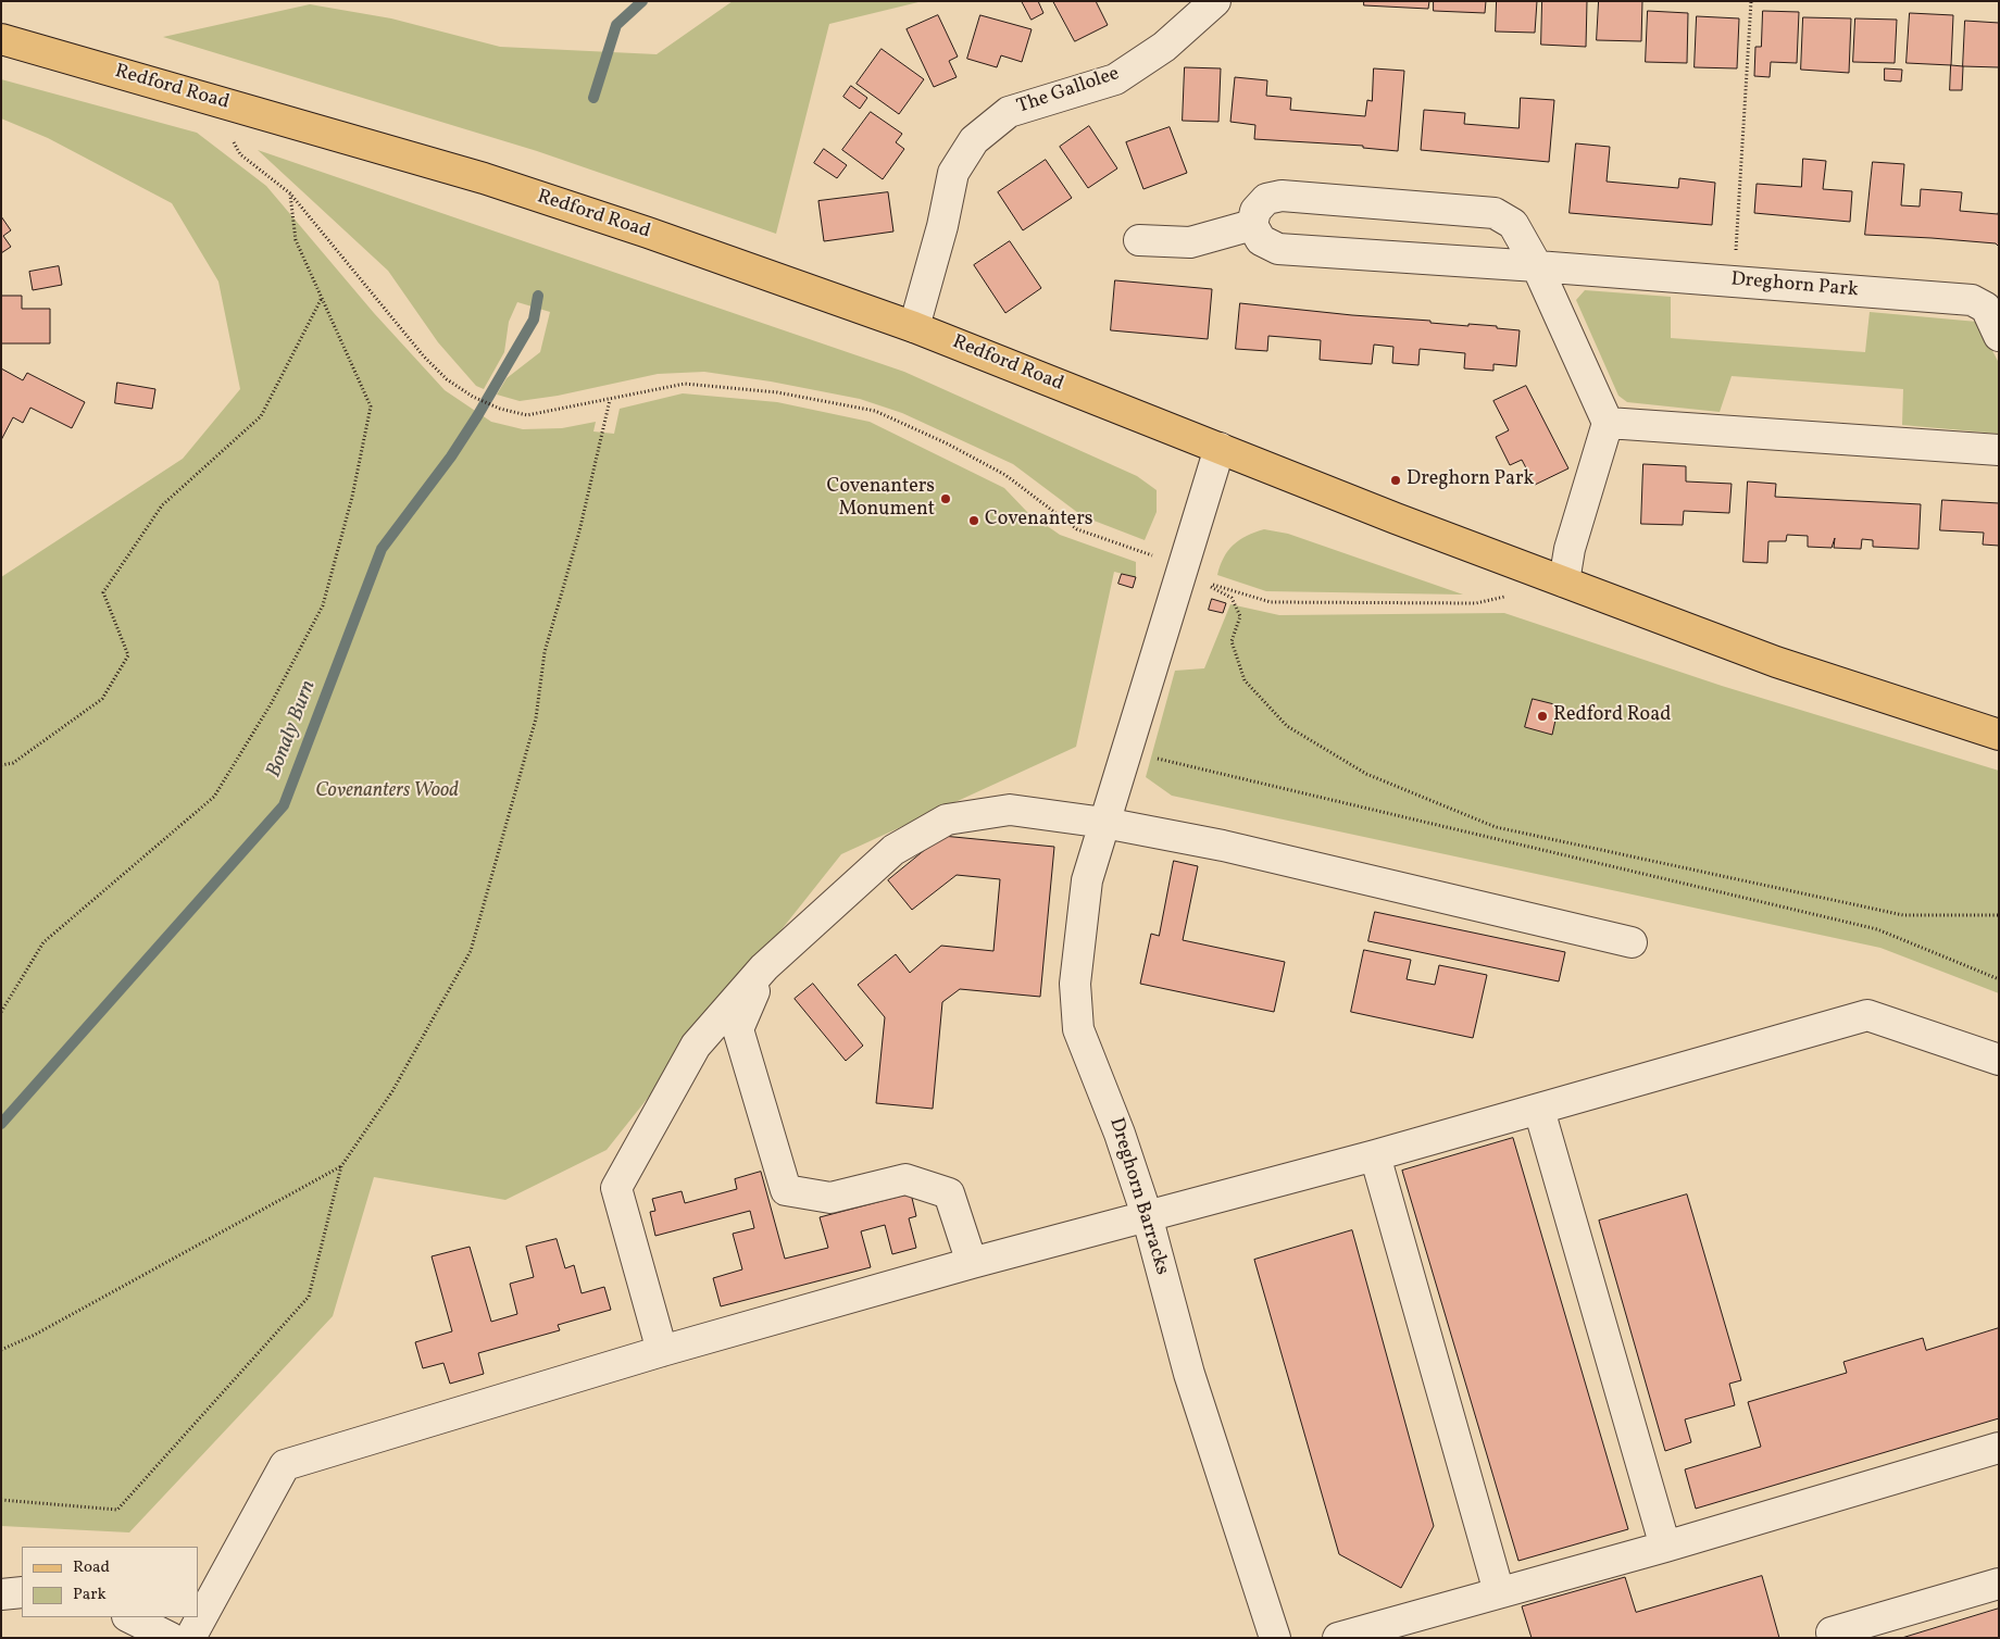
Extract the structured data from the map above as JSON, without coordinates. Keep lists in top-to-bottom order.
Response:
{
  "streets": {
    "main road": ["Redford Road"],
    "street": ["The Gallolee", "Dreghorn Park", "Dreghorn Barracks"]
  },
  "crossings": [
    ["Redford Road", "The Gallolee"],
    ["Redford Road", "Dreghorn Barracks"]
  ],
  "water": ["Bonaly Burn"],
  "parks": ["Covenanters Wood"],
  "places": [
    "Dreghorn Park",
    "Covenanters Monument",
    "Covenanters",
    "Redford Road"
  ],
  "legend": ["Road", "Park"]
}
